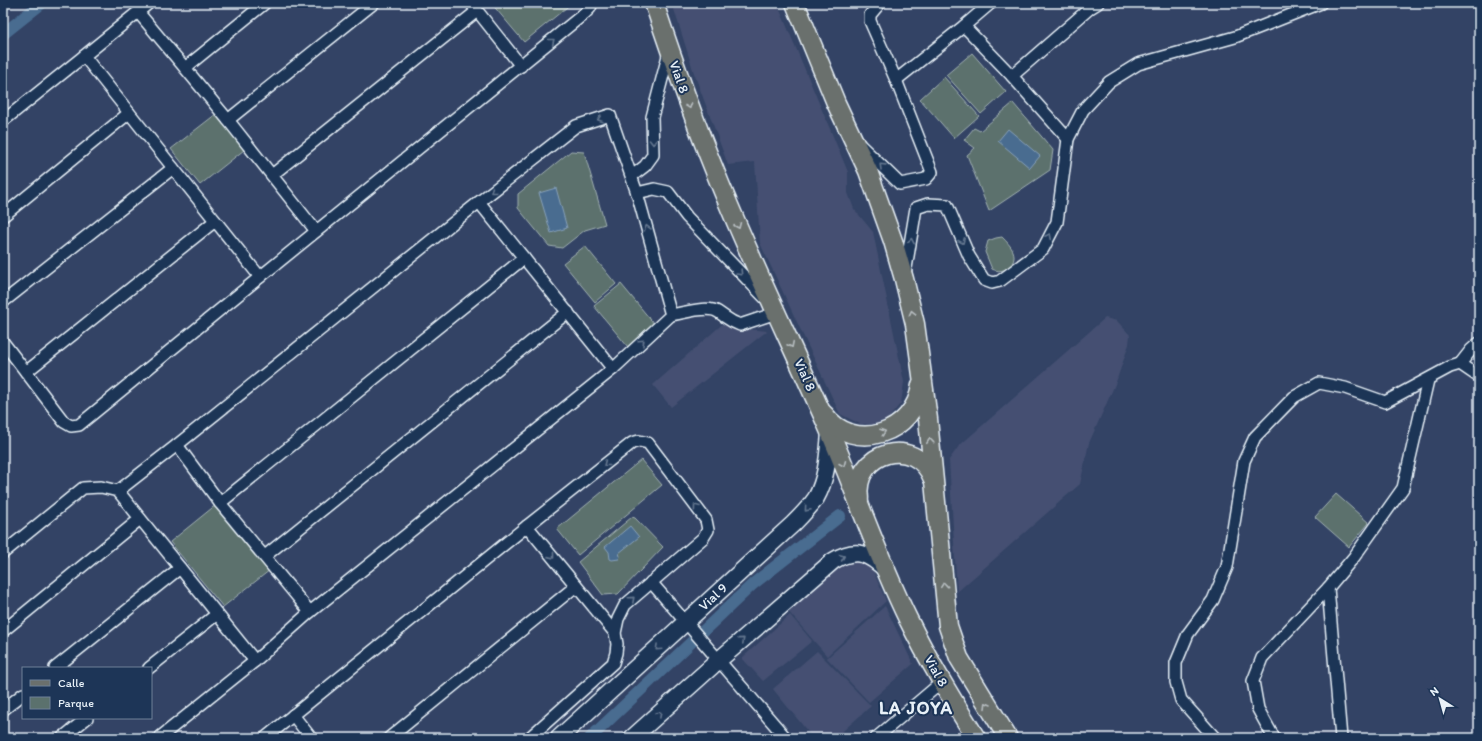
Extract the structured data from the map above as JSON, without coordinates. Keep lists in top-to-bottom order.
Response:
{
  "streets": {
    "main road": ["Vial 8"],
    "street": ["Vial 9"]
  },
  "crossings": [
    ["Vial 8", "Vial 9"]
  ],
  "districts": ["LA JOYA"],
  "legend": ["Calle", "Parque"],
  "north": "top left"
}
